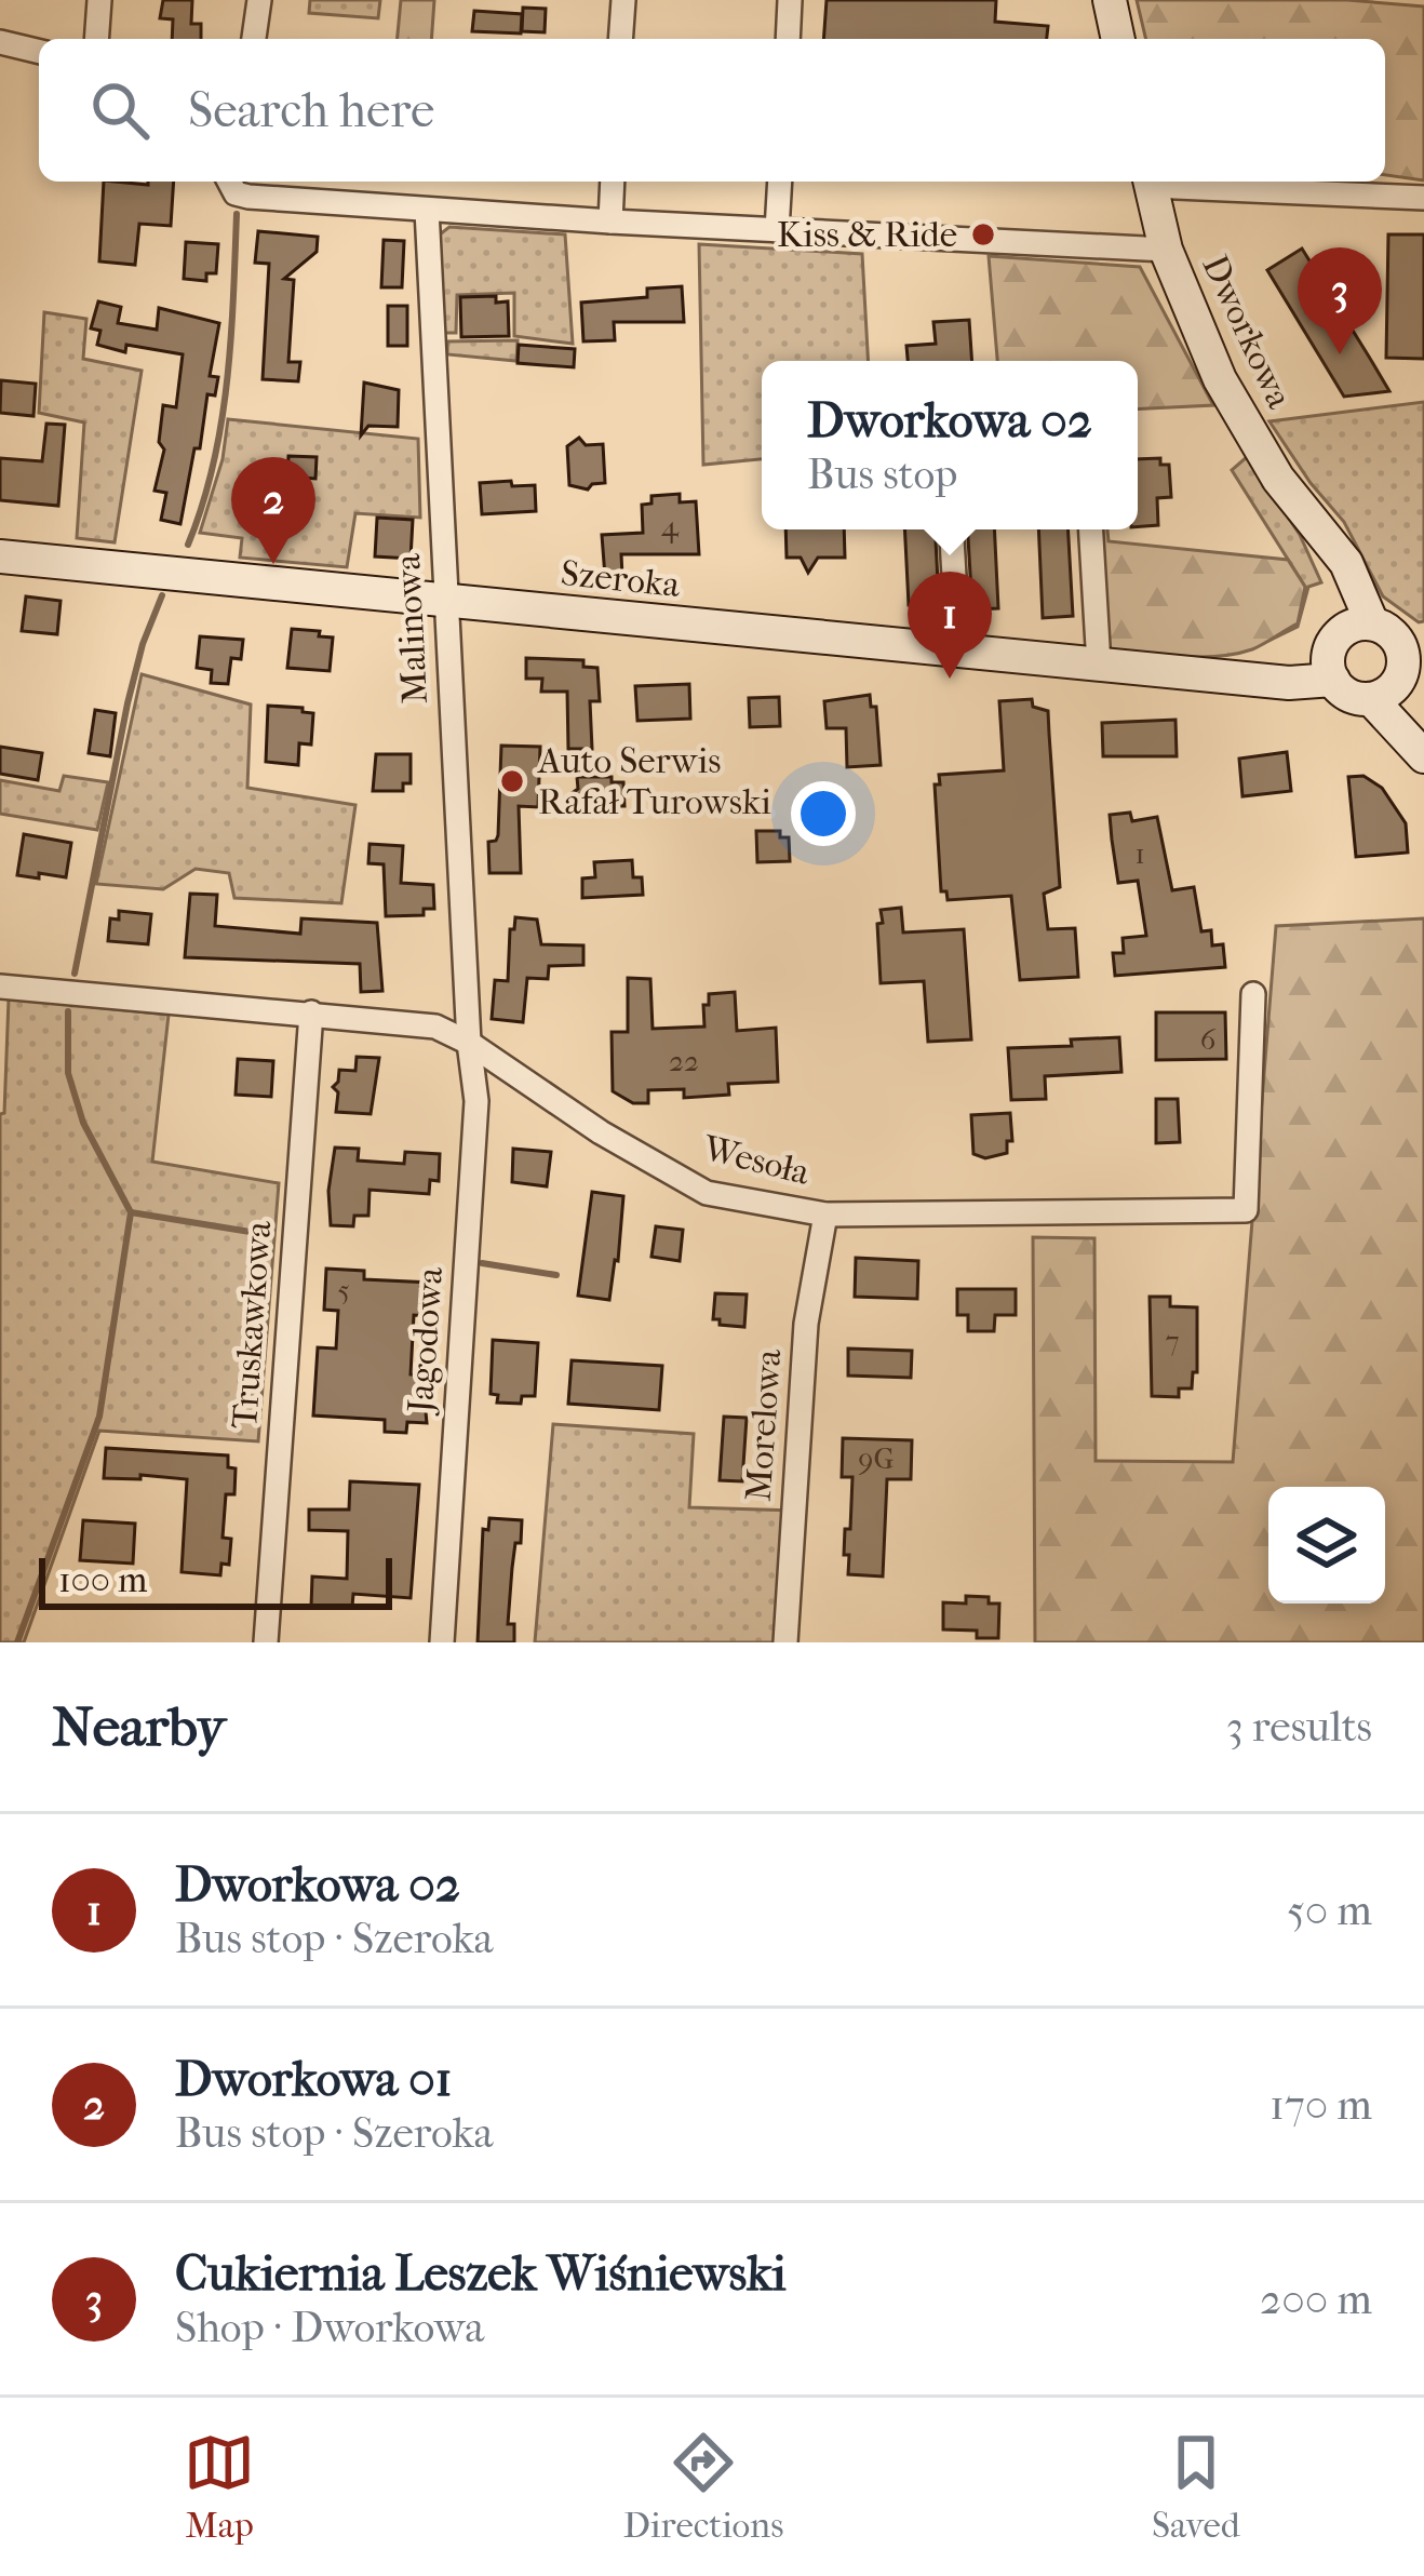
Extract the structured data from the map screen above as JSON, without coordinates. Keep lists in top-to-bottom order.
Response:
{
  "streets": {
    "street": [
      "Dworkowa",
      "Szeroka",
      "Malinowa",
      "Wesoła",
      "Truskawkowa",
      "Jagodowa",
      "Morelowa"
    ]
  },
  "crossings": [
    ["Dworkowa", "Szeroka"],
    ["Szeroka", "Malinowa"],
    ["Malinowa", "Wesoła"],
    ["Malinowa", "Jagodowa"],
    ["Wesoła", "Truskawkowa"],
    ["Wesoła", "Jagodowa"],
    ["Wesoła", "Morelowa"]
  ],
  "places": ["Kiss & Ride", "Auto Serwis Rafał Turowski"],
  "house_numbers": [
    "4",
    "1",
    "6",
    "22",
    "5",
    "7",
    "9G"
  ],
  "scale_bar": "100 m",
  "page": {
    "search": "Search here",
    "pins": ["3", "2", "1"],
    "popup": ["Dworkowa 02", "Bus stop"],
    "scale": "100 m",
    "heading": ["Nearby", "3 results"],
    "list": [
      {
        "mark": "1",
        "name": "Dworkowa 02",
        "note": "Bus stop · Szeroka",
        "value": "50 m"
      },
      {
        "mark": "2",
        "name": "Dworkowa 01",
        "note": "Bus stop · Szeroka",
        "value": "170 m"
      },
      {
        "mark": "3",
        "name": "Cukiernia Leszek Wiśniewski",
        "note": "Shop · Dworkowa",
        "value": "200 m"
      }
    ],
    "nav": ["Map", "Directions", "Saved"]
  }
}
